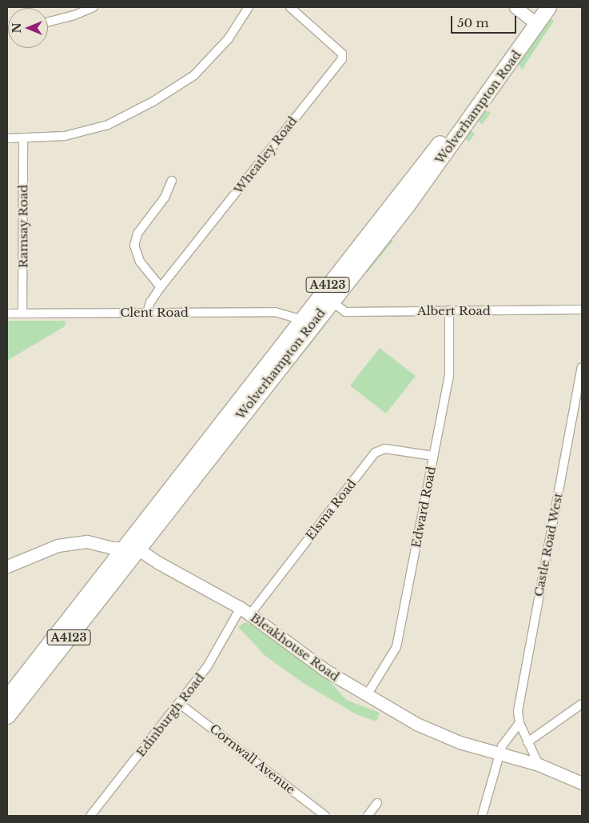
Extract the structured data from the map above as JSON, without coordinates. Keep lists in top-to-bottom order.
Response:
{
  "streets": {
    "highway": ["Wolverhampton Road", "A4123"],
    "street": [
      "Wheatley Road",
      "Ramsay Road",
      "Albert Road",
      "Clent Road",
      "Edward Road",
      "Elsma Road",
      "Castle Road West",
      "Bleakhouse Road",
      "Edinburgh Road",
      "Cornwall Avenue"
    ]
  },
  "crossings": [
    ["Wolverhampton Road", "Albert Road"],
    ["Wolverhampton Road", "Clent Road"],
    ["Wolverhampton Road", "Bleakhouse Road"],
    ["Wheatley Road", "Clent Road"],
    ["Ramsay Road", "Clent Road"],
    ["Albert Road", "Edward Road"],
    ["Edward Road", "Elsma Road"],
    ["Edward Road", "Bleakhouse Road"],
    ["Elsma Road", "Bleakhouse Road"],
    ["Elsma Road", "Edinburgh Road"],
    ["Castle Road West", "Bleakhouse Road"],
    ["Bleakhouse Road", "Edinburgh Road"],
    ["Edinburgh Road", "Cornwall Avenue"]
  ],
  "scale_bar": "50 m",
  "north": "left"
}
